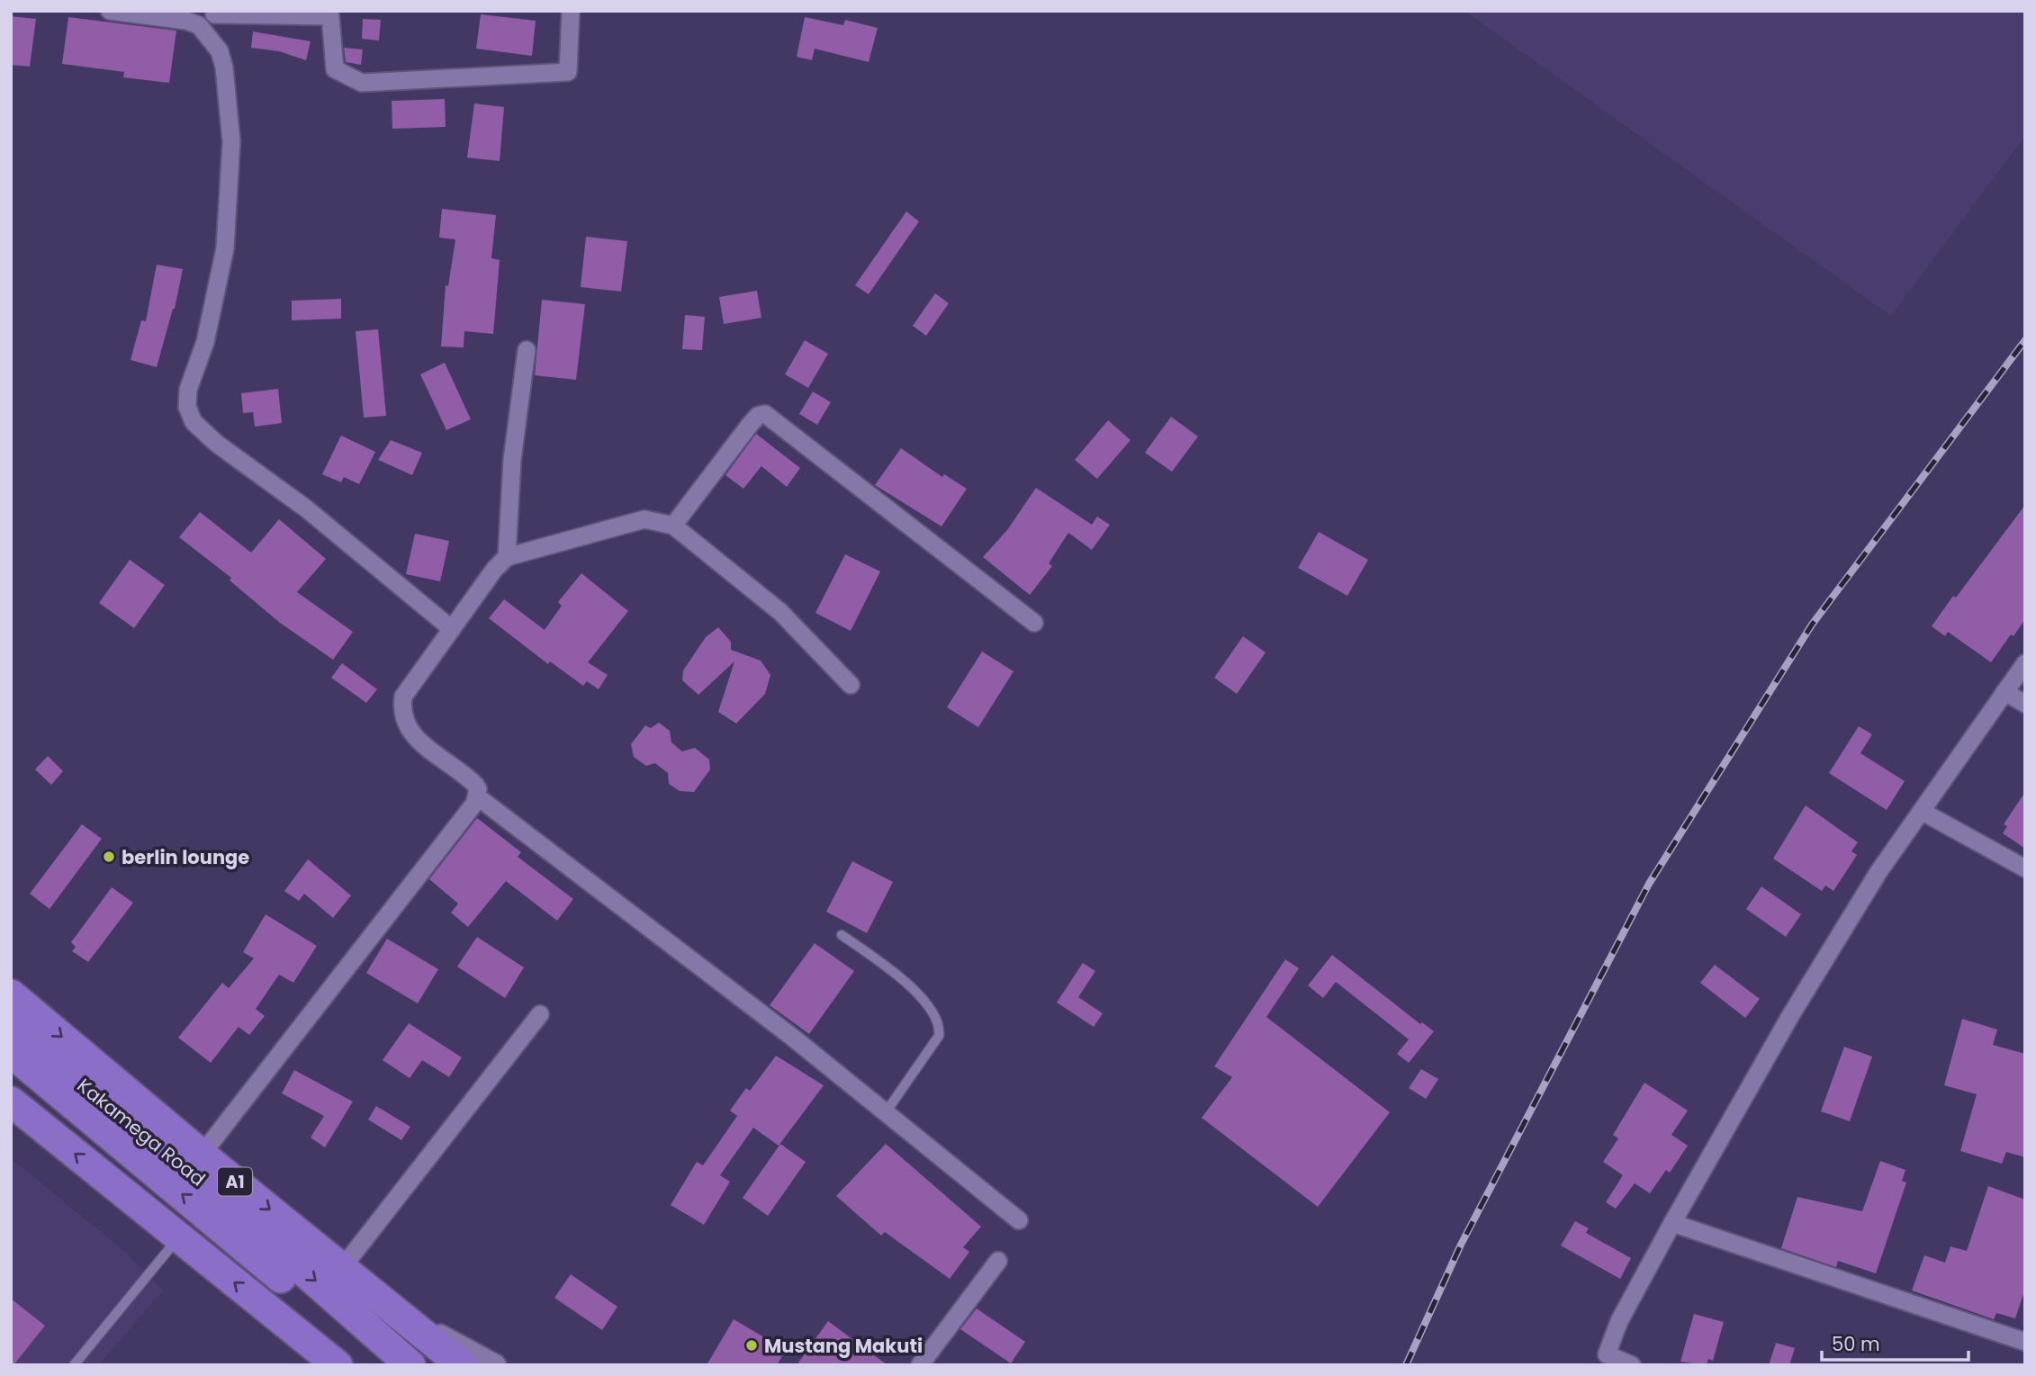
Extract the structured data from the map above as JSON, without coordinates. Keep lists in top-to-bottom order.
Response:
{
  "streets": {
    "highway": ["Kakamega Road", "A1"]
  },
  "places": ["berlin lounge", "Mustang Makuti"],
  "scale_bar": "50 m"
}
